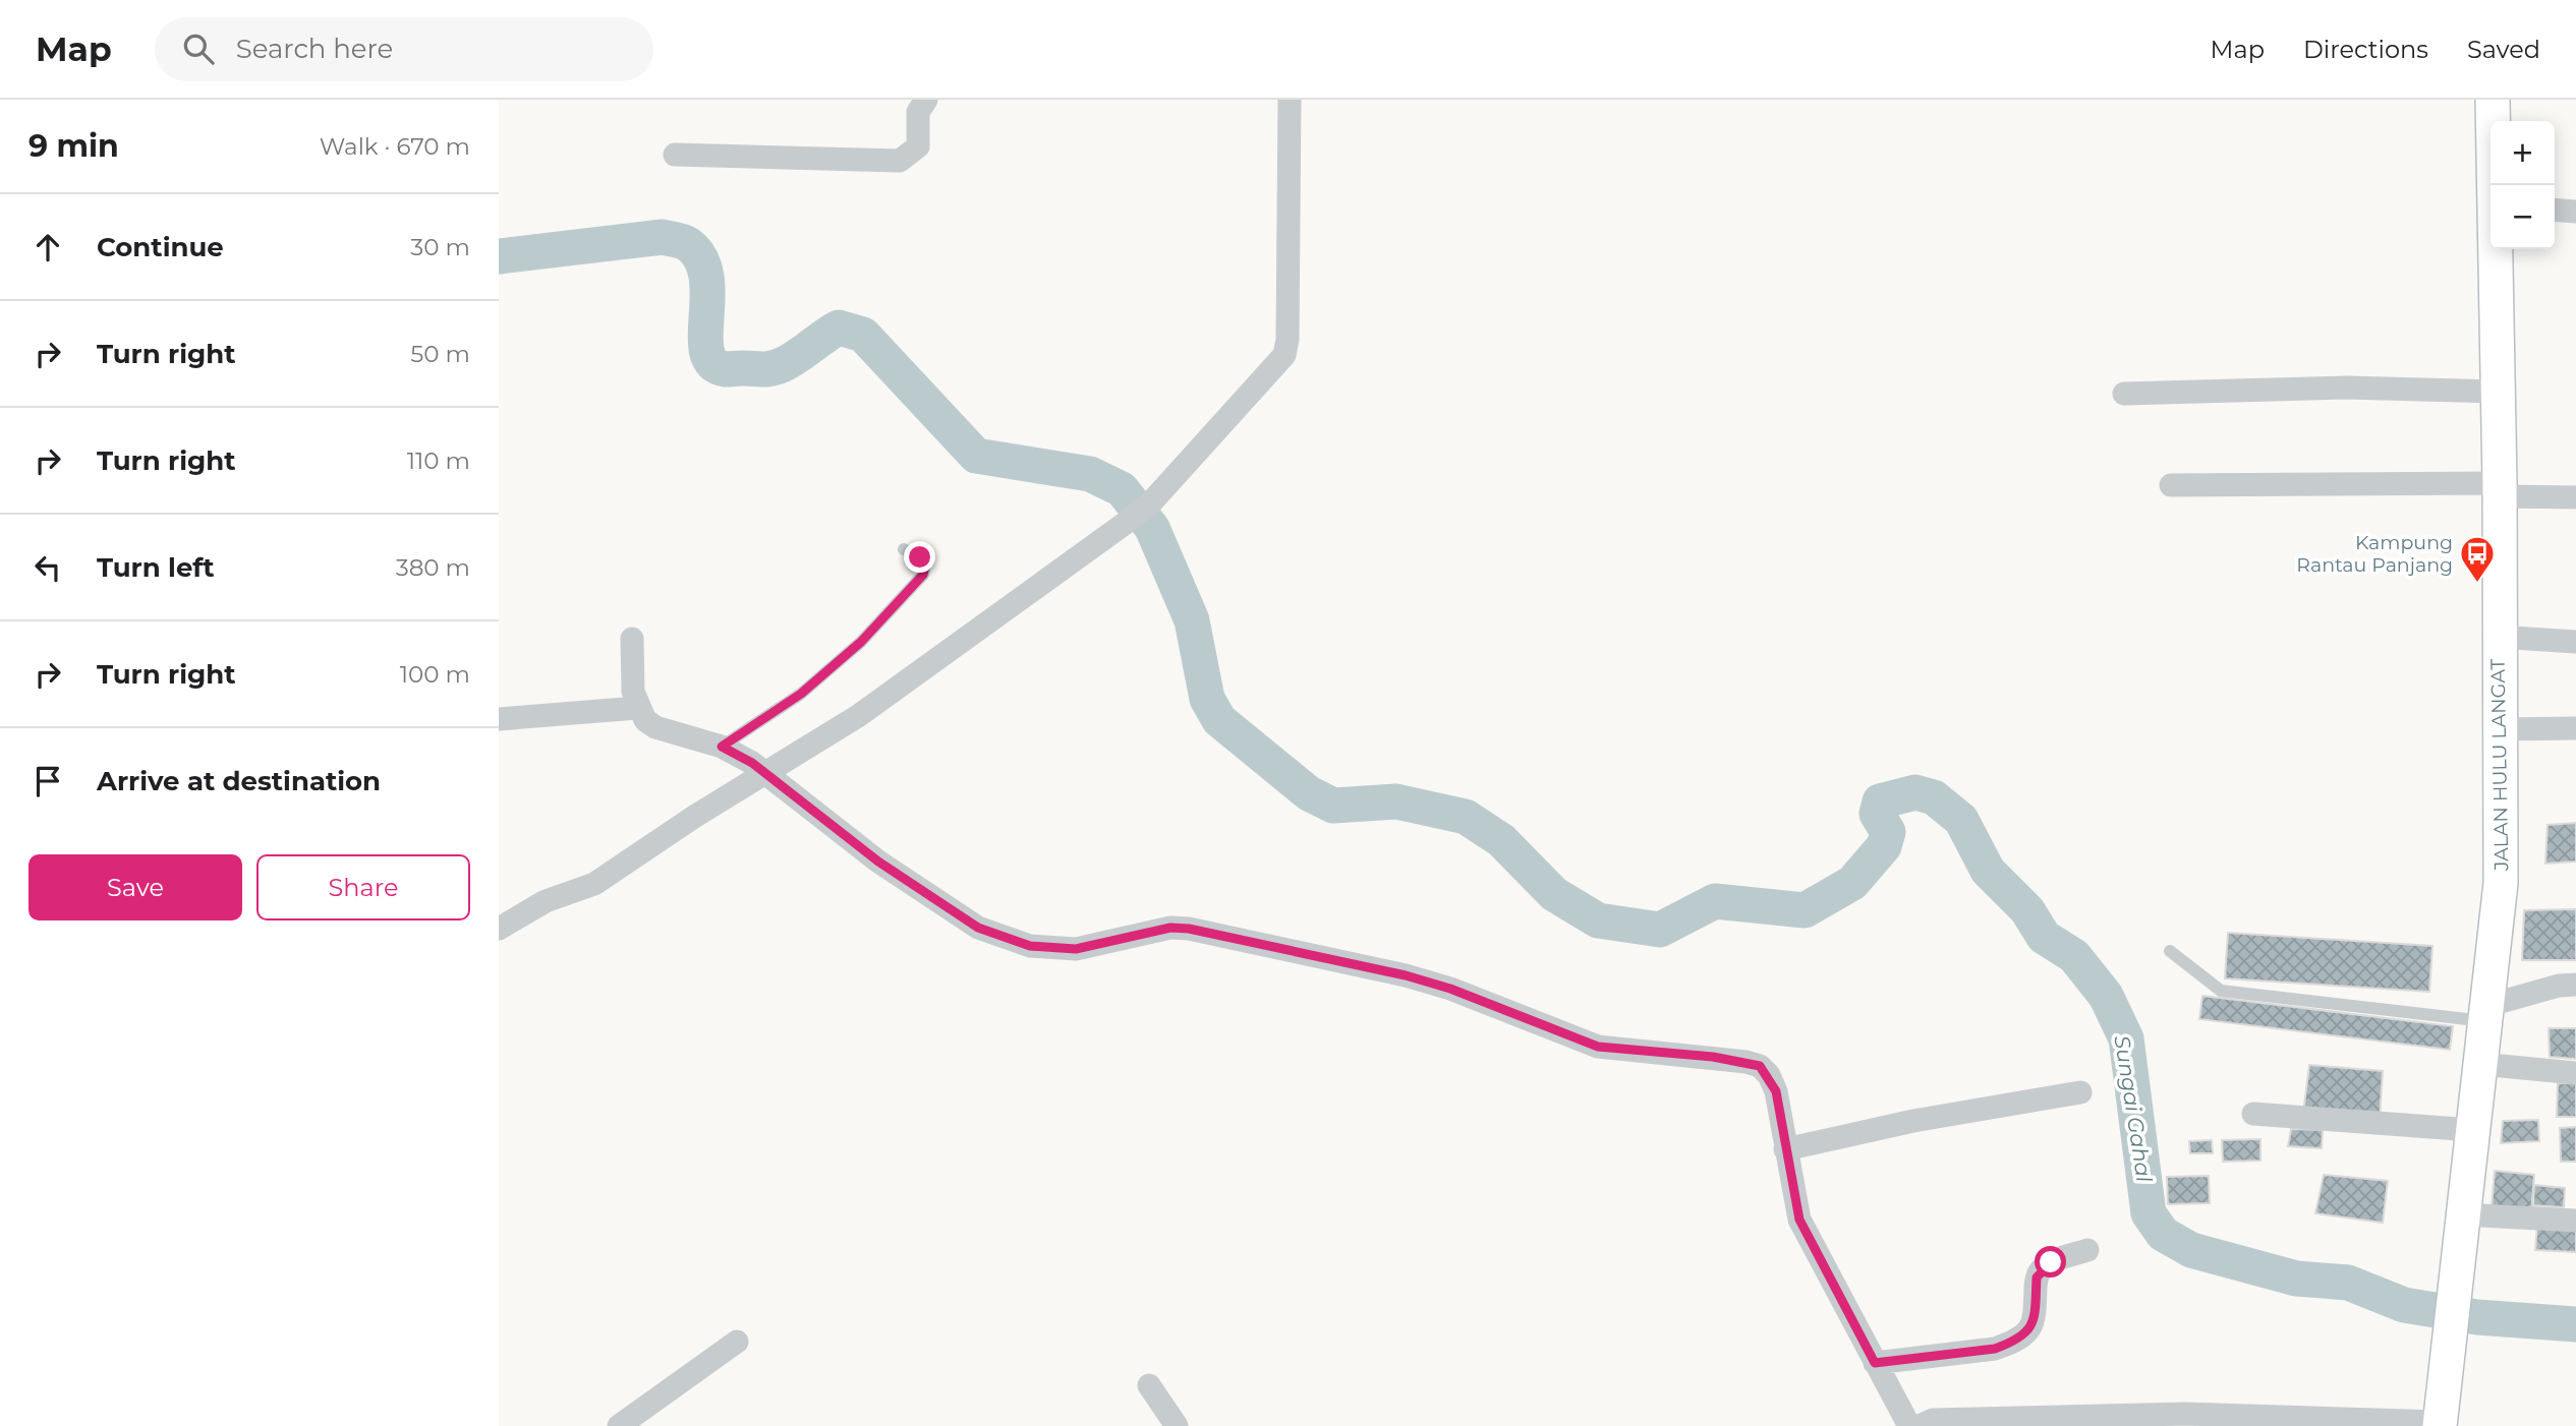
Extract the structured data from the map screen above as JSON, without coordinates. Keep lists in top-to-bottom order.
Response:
{
  "streets": {
    "street": ["JALAN HULU LANGAT"]
  },
  "water": ["Sungai Gahal"],
  "places": {
    "bus stop": ["Kampung Rantau Panjang"]
  },
  "page": {
    "header": "Map",
    "search": "Search here",
    "nav": ["Map", "Directions", "Saved"],
    "heading": ["9 min", "Walk · 670 m"],
    "map_buttons": ["+", "−"],
    "list": [
      ["Continue", "30 m"],
      ["Turn right", "50 m"],
      ["Turn right", "110 m"],
      ["Turn left", "380 m"],
      ["Turn right", "100 m"],
      "Arrive at destination"
    ],
    "buttons": ["Save", "Share"]
  }
}
